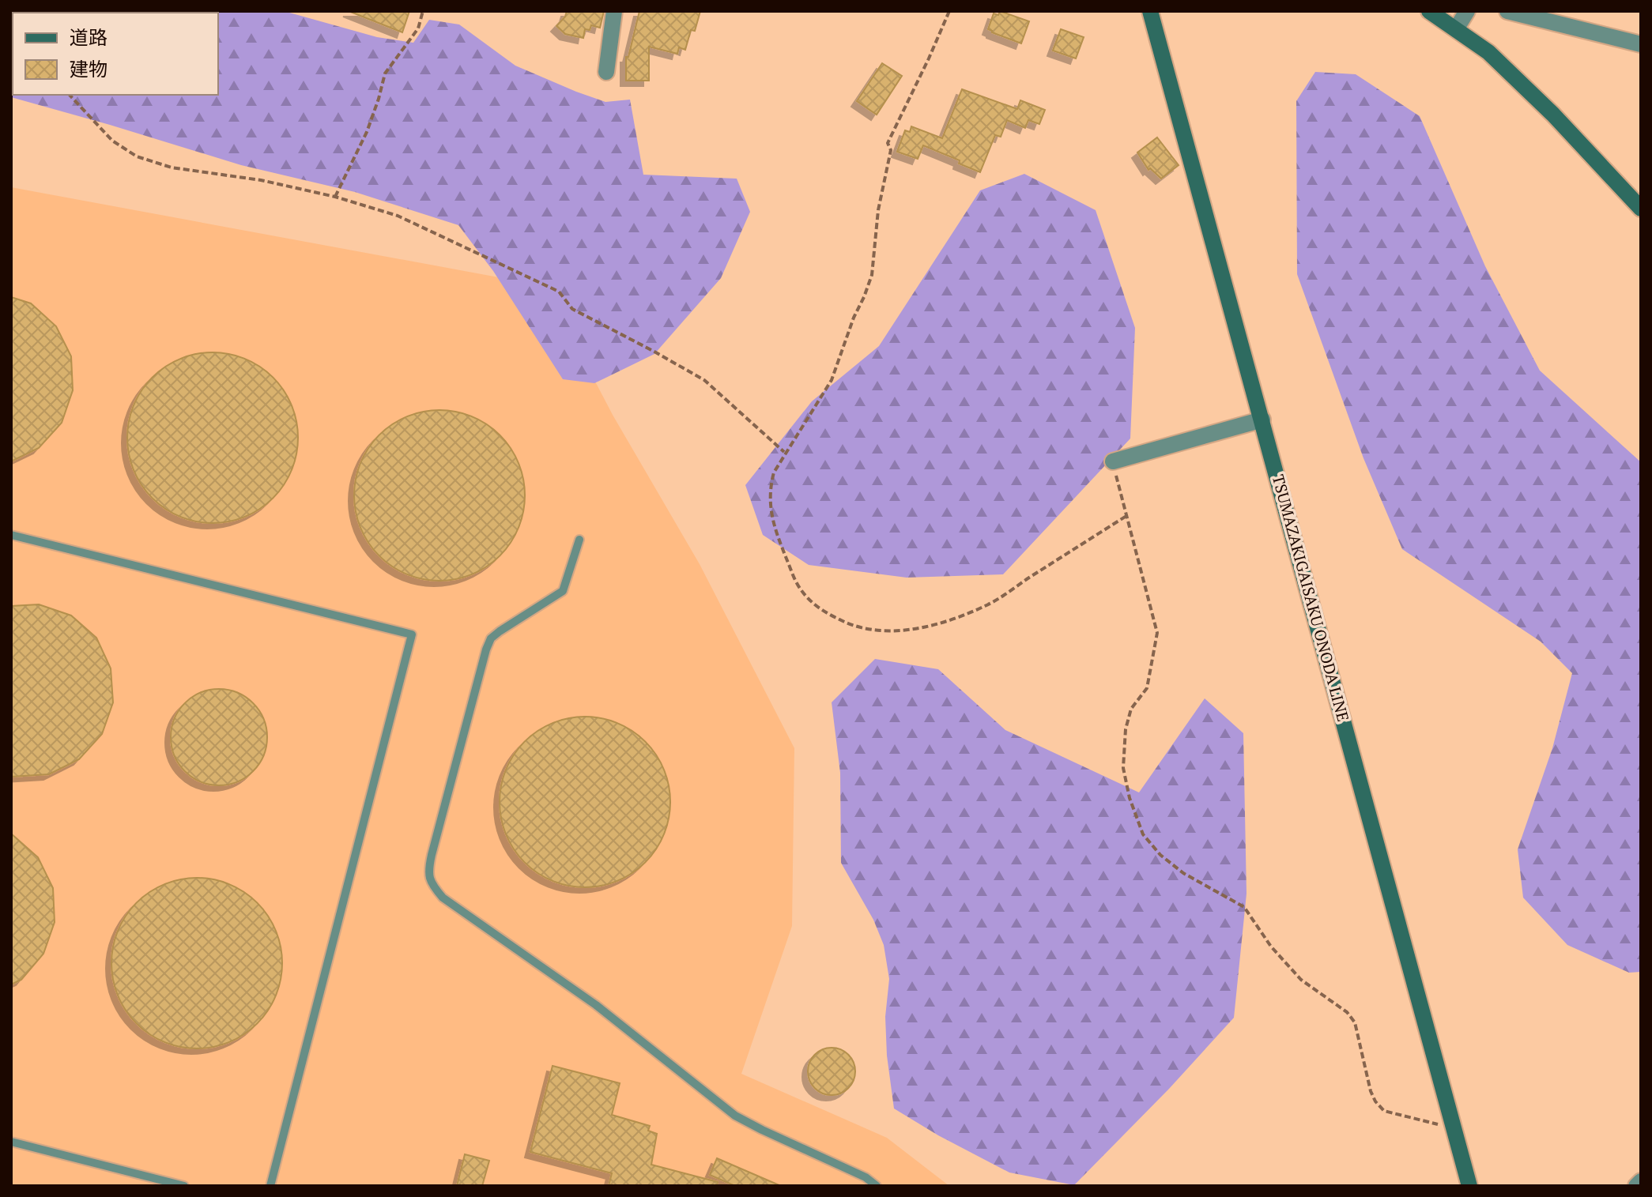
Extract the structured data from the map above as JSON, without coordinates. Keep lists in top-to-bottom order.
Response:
{
  "streets": {
    "main road": ["TSUMAZAKIGAISAKU ONODA LINE"]
  },
  "legend": ["道路", "建物"]
}
